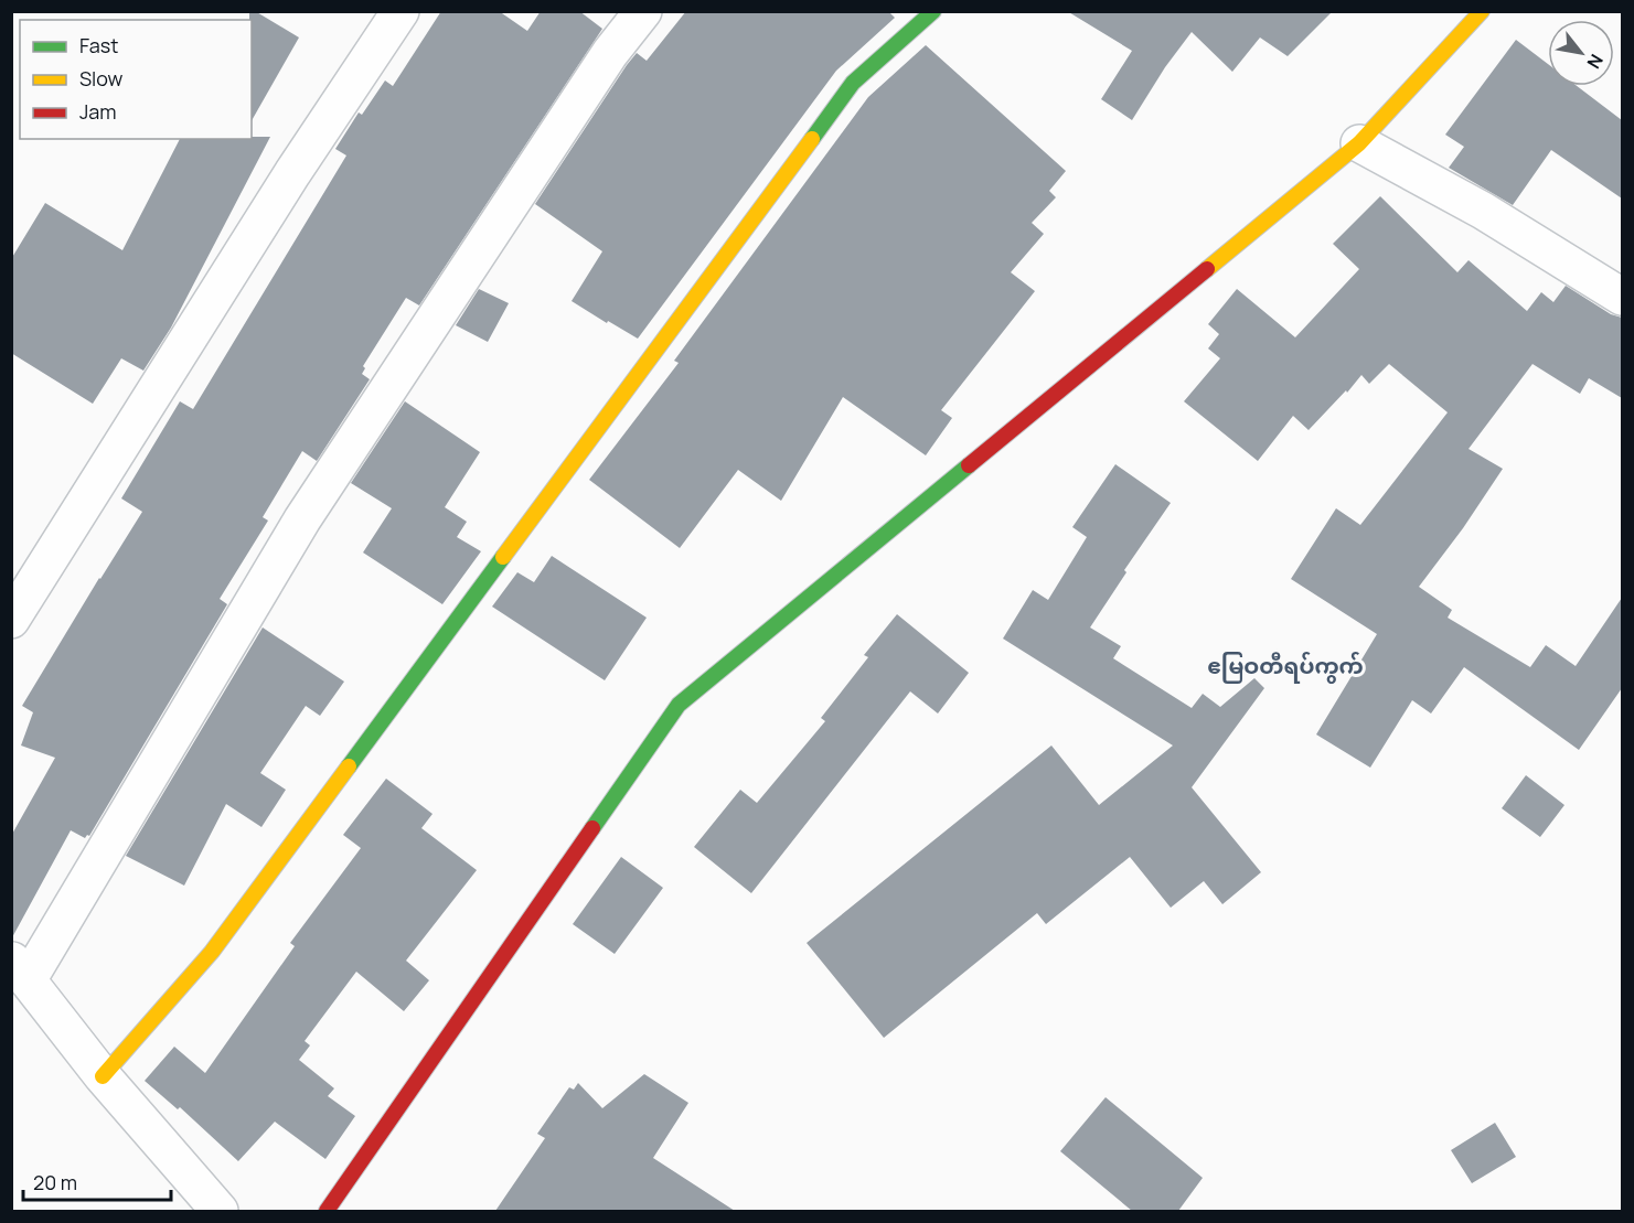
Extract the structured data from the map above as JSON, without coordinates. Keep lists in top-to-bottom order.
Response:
{
  "districts": ["ဧမြဝတီရပ်ကွက်"],
  "legend": ["Fast", "Slow", "Jam"],
  "scale_bar": "20 m",
  "north": "bottom right"
}
